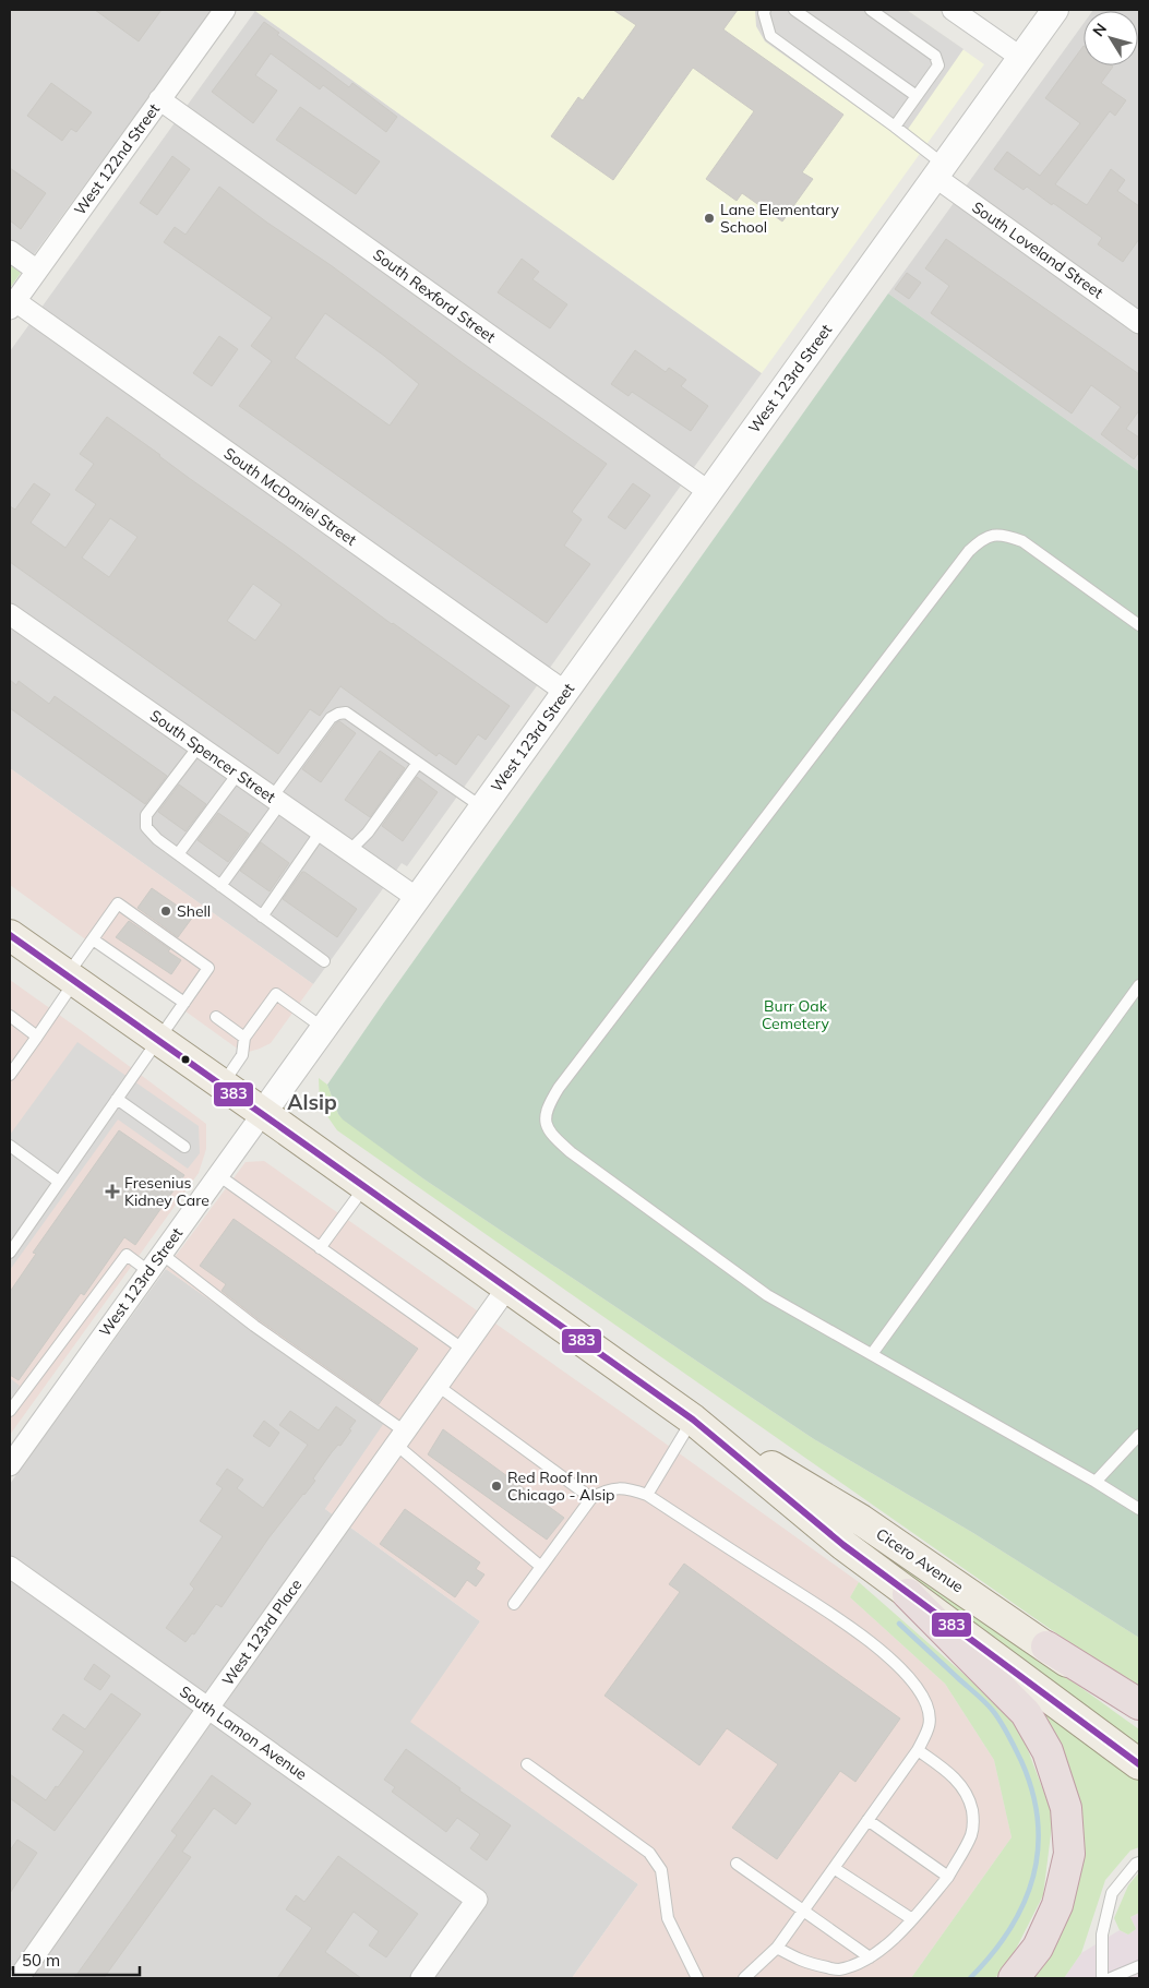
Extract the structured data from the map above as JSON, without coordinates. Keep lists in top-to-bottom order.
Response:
{
  "streets": {
    "main road": ["Cicero Avenue"],
    "street": [
      "West 122nd Street",
      "South Loveland Street",
      "South Rexford Street",
      "West 123rd Street",
      "South McDaniel Street",
      "South Spencer Street",
      "West 123rd Place",
      "South Lamon Avenue"
    ]
  },
  "crossings": [
    ["West 122nd Street", "South Rexford Street"],
    ["West 122nd Street", "South McDaniel Street"],
    ["South Loveland Street", "West 123rd Street"],
    ["South Rexford Street", "West 123rd Street"],
    ["West 123rd Street", "South McDaniel Street"],
    ["West 123rd Street", "South Spencer Street"],
    ["West 123rd Street", "Cicero Avenue"],
    ["Cicero Avenue", "West 123rd Place"],
    ["West 123rd Place", "South Lamon Avenue"]
  ],
  "districts": ["Alsip"],
  "parks": ["Burr Oak Cemetery"],
  "places": {
    "other": ["Lane Elementary School", "Shell", "Red Roof Inn Chicago - Alsip"],
    "health": ["Fresenius Kidney Care"]
  },
  "lines": ["transit line 383"],
  "scale_bar": "50 m",
  "north": "top left"
}
